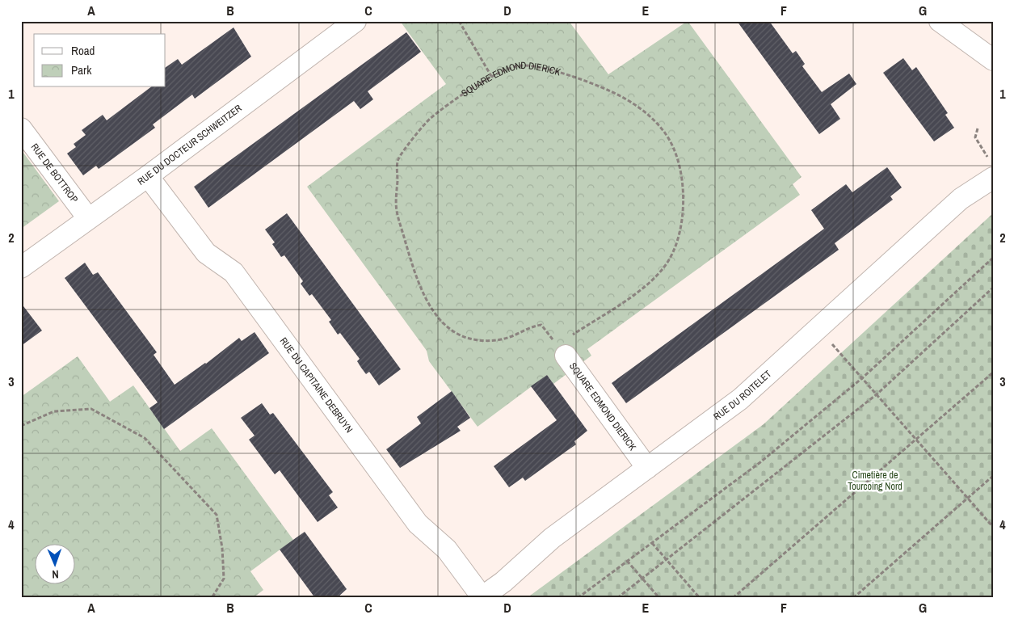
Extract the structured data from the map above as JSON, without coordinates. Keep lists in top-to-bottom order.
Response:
{
  "streets": {
    "street": [
      "SQUARE EDMOND DIERICK",
      "RUE DU DOCTEUR SCHWEITZER",
      "RUE DE BOTTROP",
      "RUE DU CAPITAINE DEBRUYN",
      "RUE DU ROITELET"
    ]
  },
  "crossings": [
    ["SQUARE EDMOND DIERICK", "RUE DU ROITELET"],
    ["RUE DU DOCTEUR SCHWEITZER", "RUE DE BOTTROP"],
    ["RUE DU DOCTEUR SCHWEITZER", "RUE DU CAPITAINE DEBRUYN"],
    ["RUE DU CAPITAINE DEBRUYN", "RUE DU ROITELET"]
  ],
  "parks": ["Cimetière de Tourcoing Nord"],
  "legend": ["Road", "Park"],
  "north": "bottom",
  "grid": {
    "columns": [
      "A",
      "B",
      "C",
      "D",
      "E",
      "F",
      "G"
    ],
    "rows": [
      "1",
      "2",
      "3",
      "4"
    ]
  }
}
